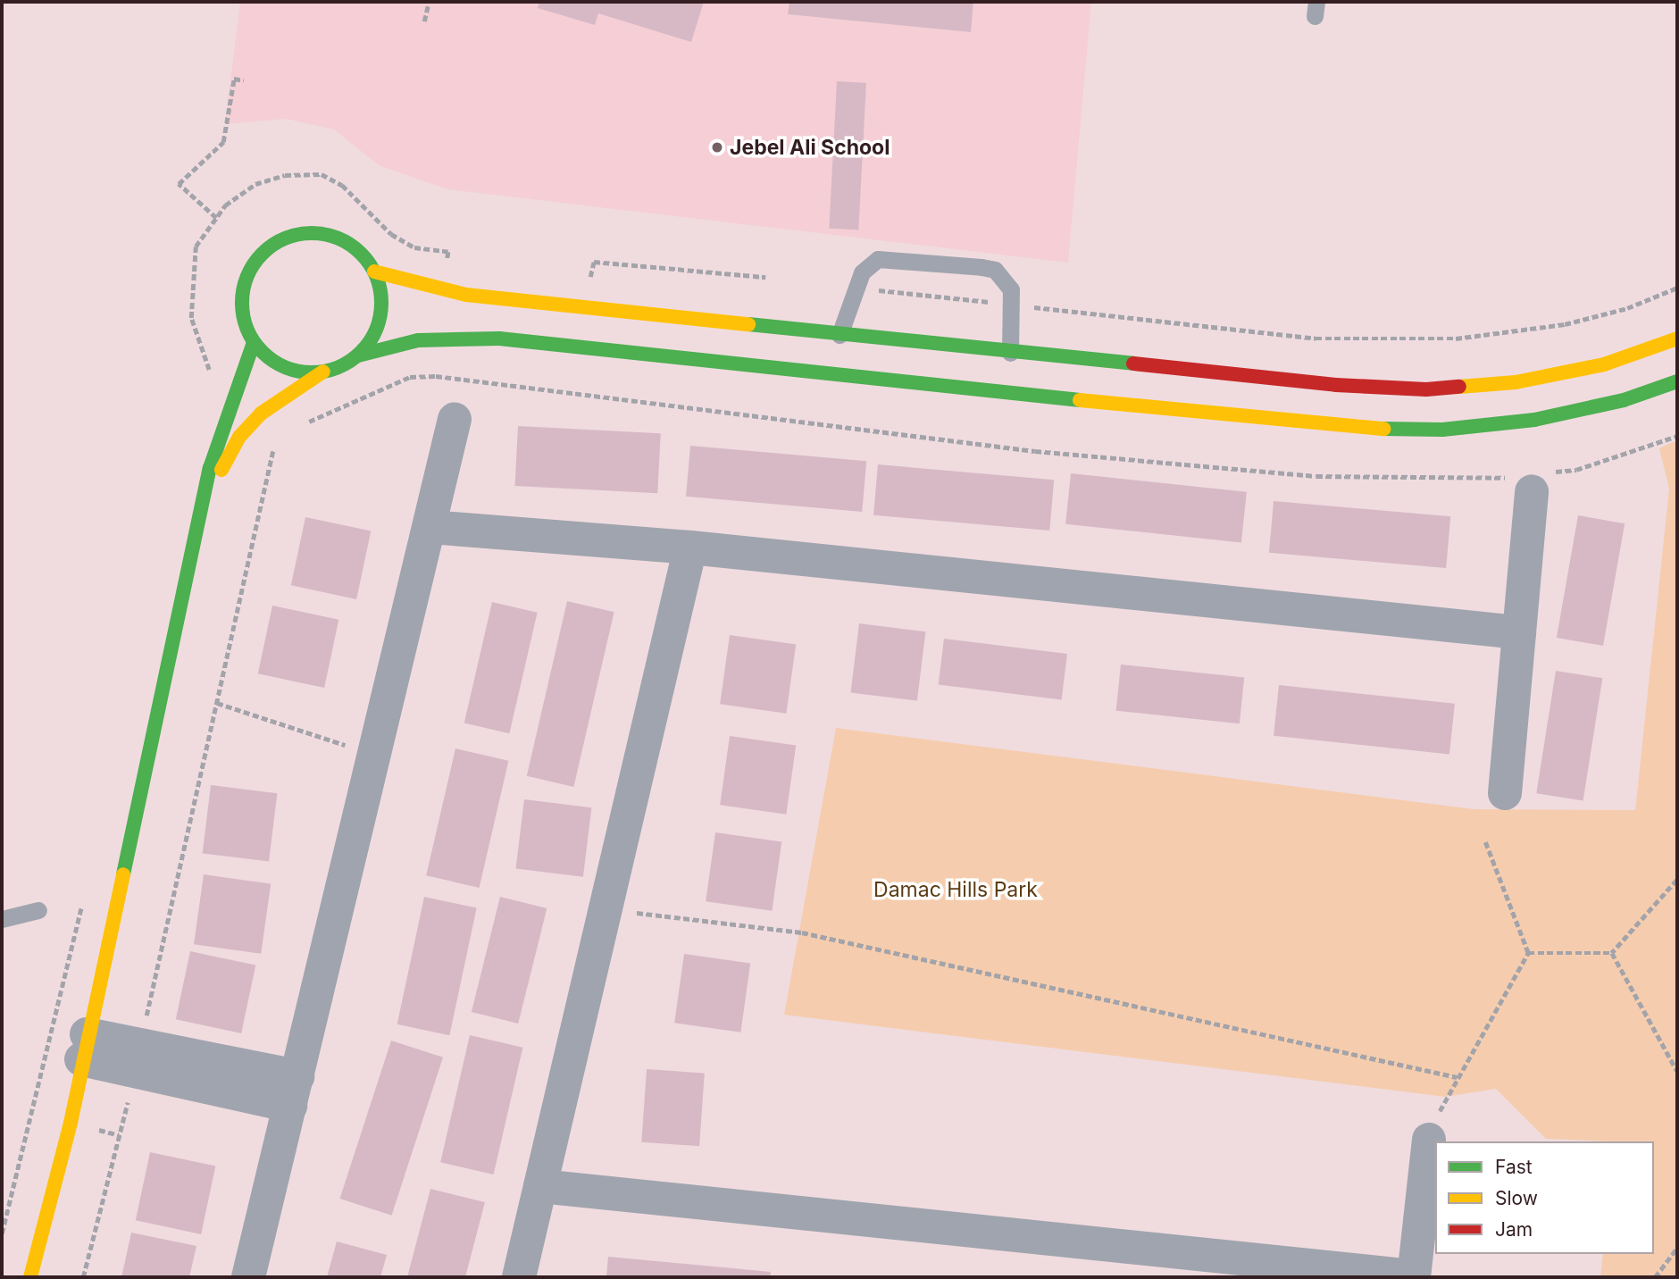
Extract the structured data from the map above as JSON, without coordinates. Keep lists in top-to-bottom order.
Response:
{
  "parks": ["Damac Hills Park"],
  "places": ["Jebel Ali School"],
  "legend": ["Fast", "Slow", "Jam"]
}
